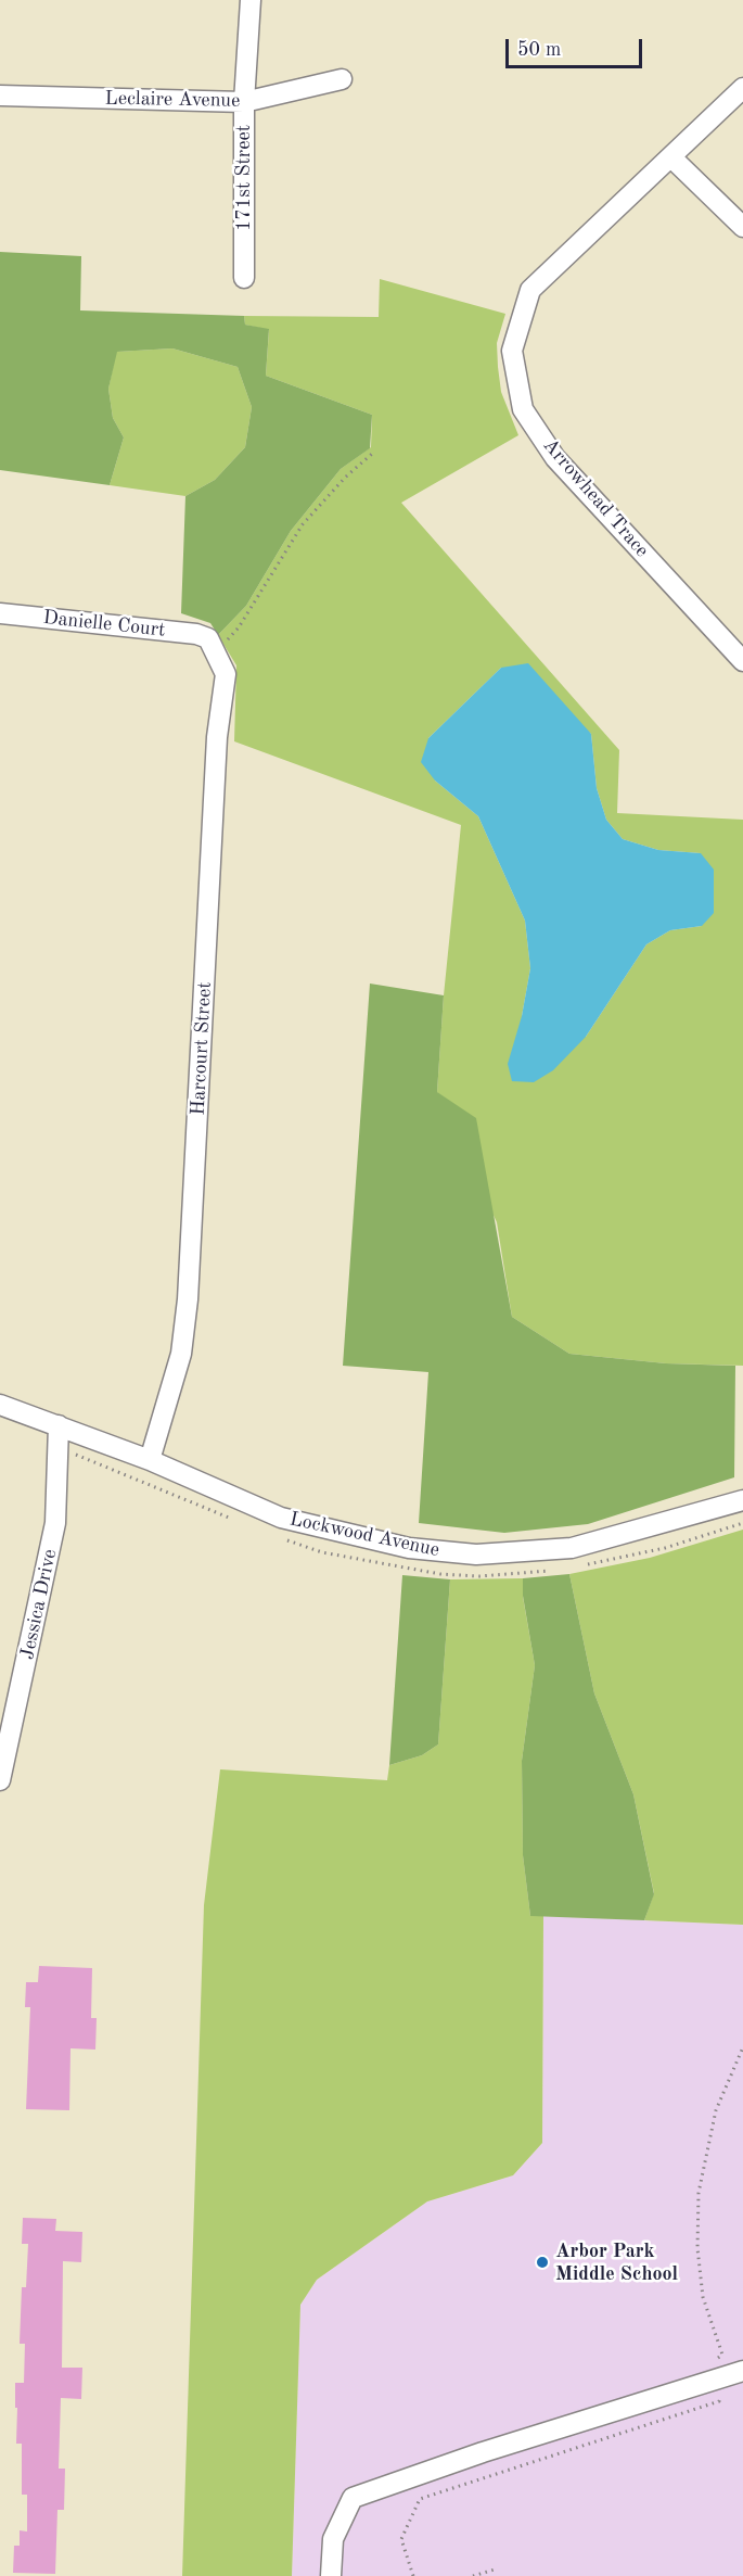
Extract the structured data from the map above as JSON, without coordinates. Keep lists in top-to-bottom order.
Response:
{
  "streets": {
    "street": [
      "Leclaire Avenue",
      "171st Street",
      "Arrowhead Trace",
      "Danielle Court",
      "Harcourt Street",
      "Lockwood Avenue",
      "Jessica Drive"
    ]
  },
  "crossings": [
    ["Leclaire Avenue", "171st Street"],
    ["Danielle Court", "Harcourt Street"],
    ["Harcourt Street", "Lockwood Avenue"],
    ["Lockwood Avenue", "Jessica Drive"]
  ],
  "places": ["Arbor Park Middle School"],
  "scale_bar": "50 m"
}
